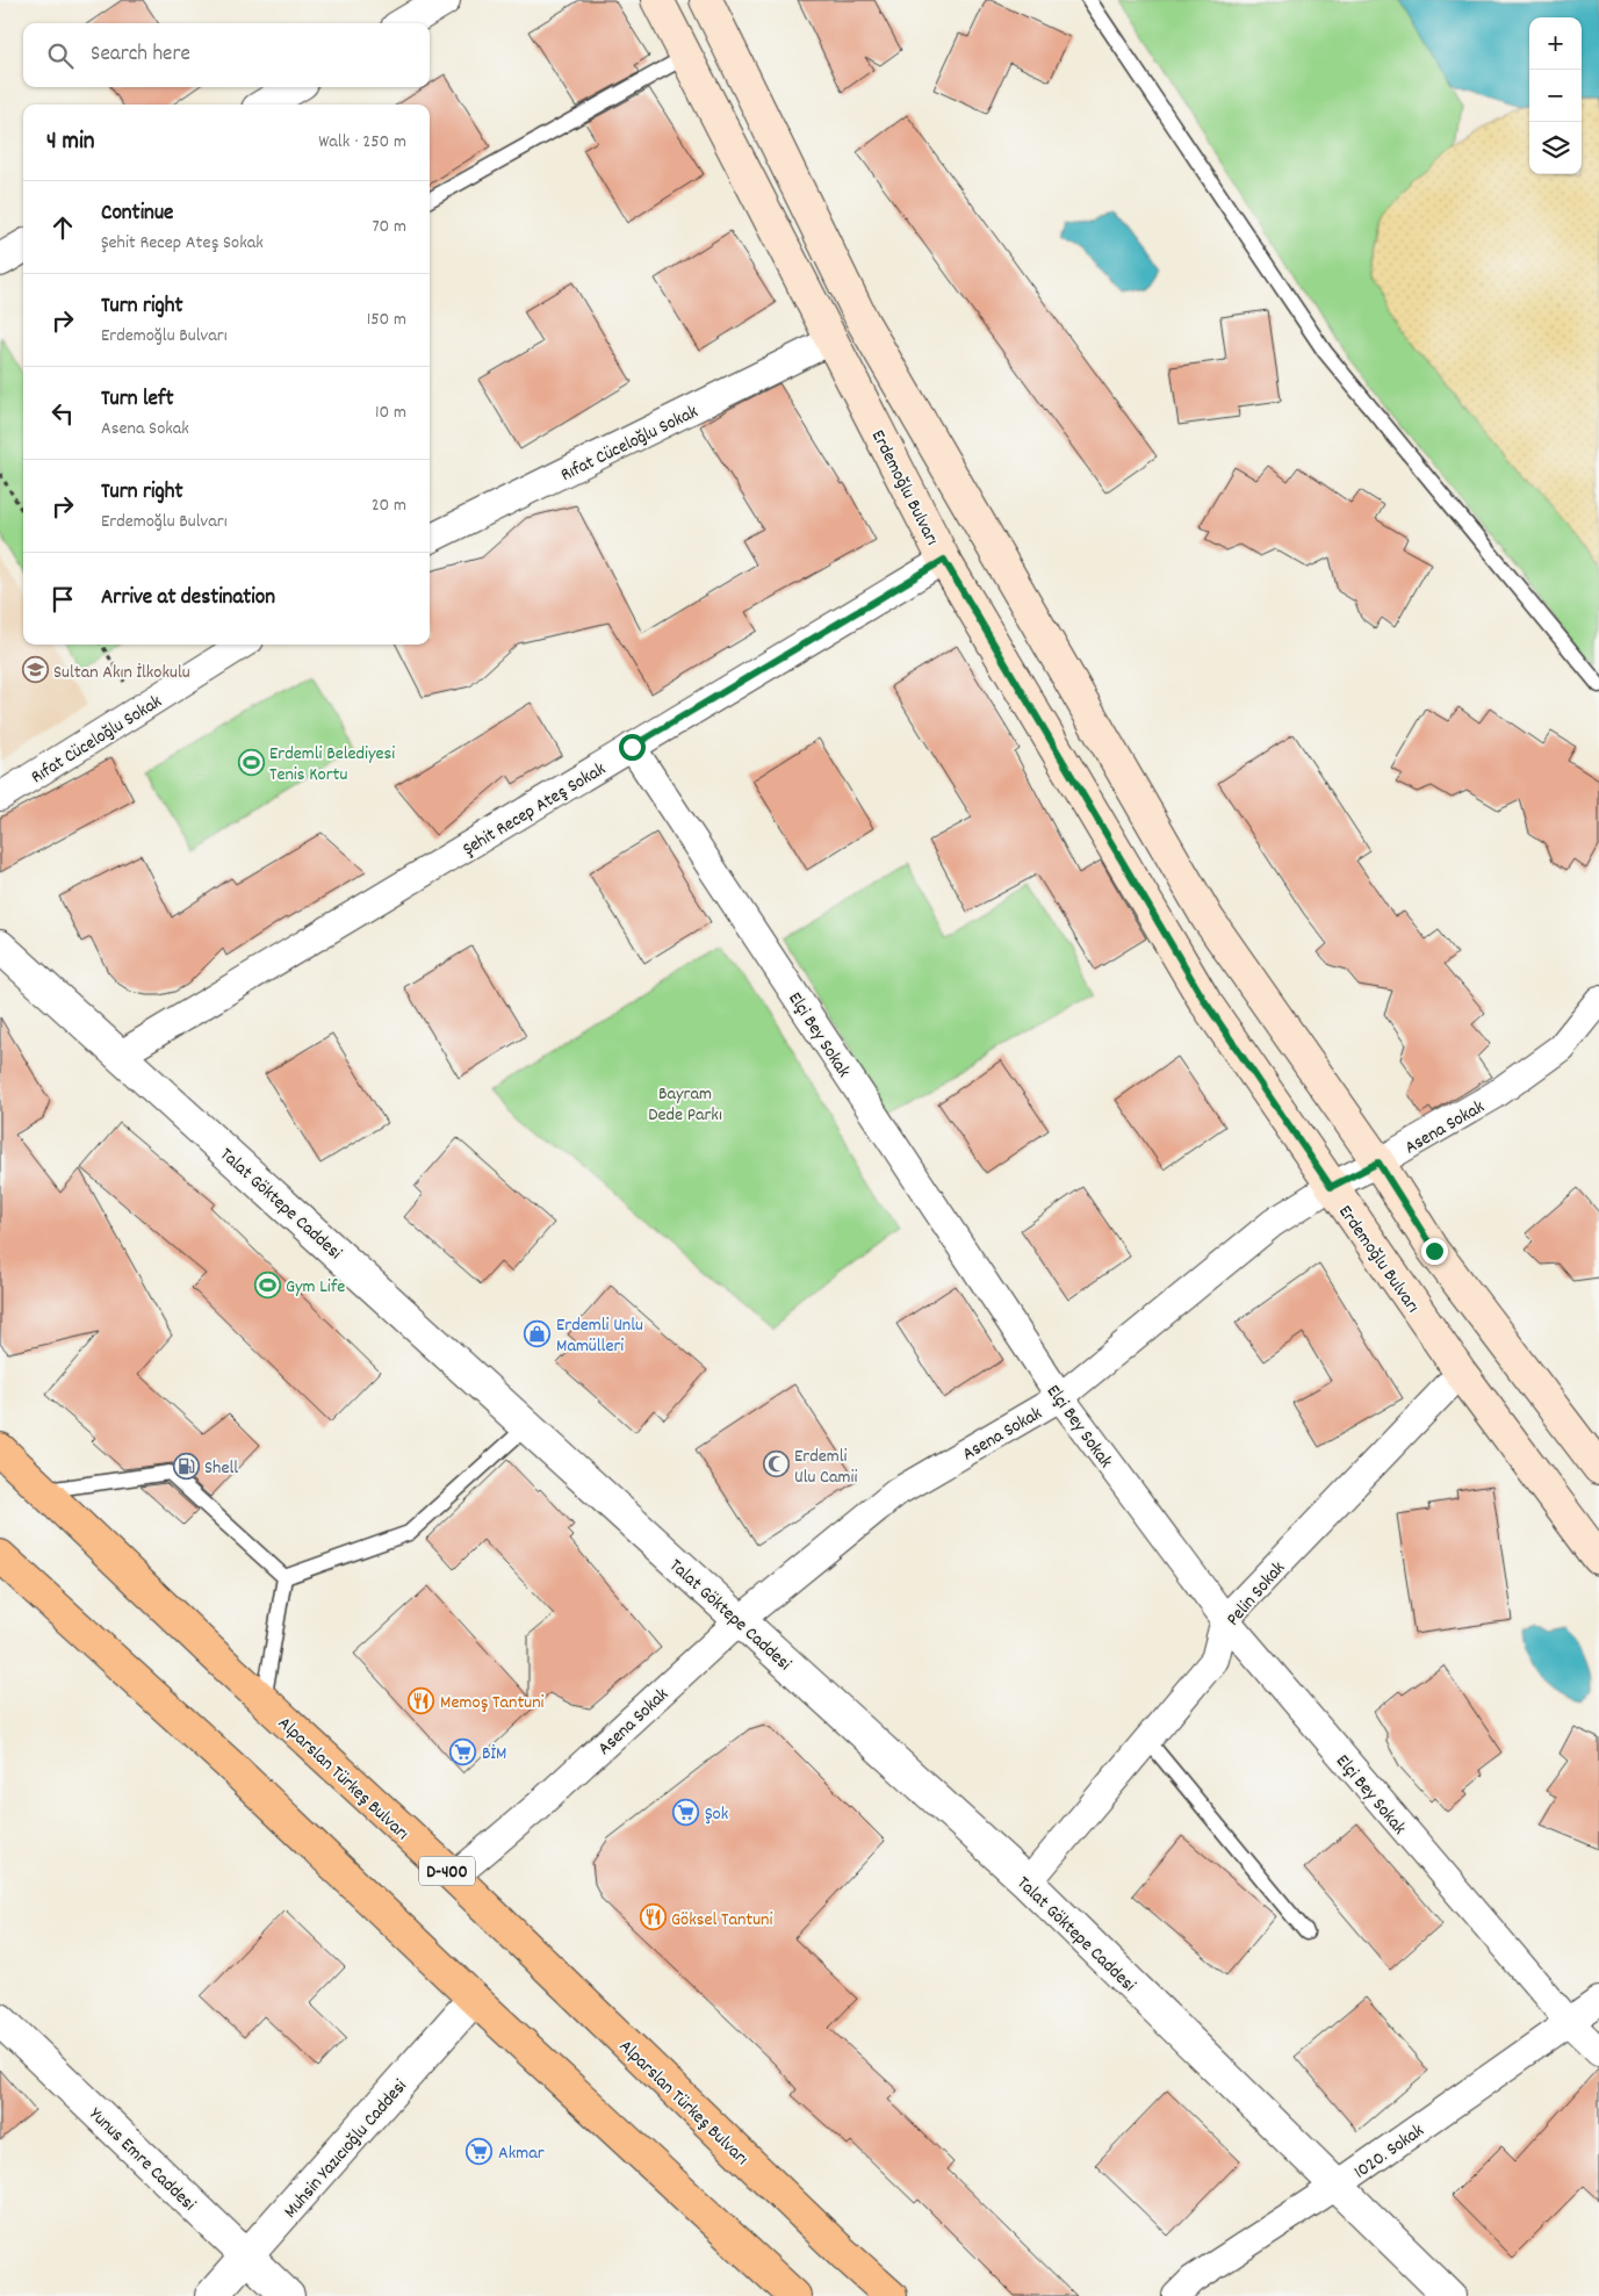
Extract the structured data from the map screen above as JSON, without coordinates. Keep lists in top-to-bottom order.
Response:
{
  "streets": {
    "highway": ["Alparslan Türkeş Bulvarı", "D-400"],
    "main road": ["Erdemoğlu Bulvarı"],
    "street": [
      "Rıfat Cüceloğlu Sokak",
      "Şehit Recep Ateş Sokak",
      "Elçi Bey Sokak",
      "Asena Sokak",
      "Talat Göktepe Caddesi",
      "Pelin Sokak",
      "Muhsin Yazıcıoğlu Caddesi",
      "1020. Sokak",
      "Yunus Emre Caddesi"
    ]
  },
  "crossings": [
    ["Rıfat Cüceloğlu Sokak", "Erdemoğlu Bulvarı"],
    ["Erdemoğlu Bulvarı", "Şehit Recep Ateş Sokak"],
    ["Erdemoğlu Bulvarı", "Asena Sokak"],
    ["Erdemoğlu Bulvarı", "Pelin Sokak"],
    ["Şehit Recep Ateş Sokak", "Elçi Bey Sokak"],
    ["Şehit Recep Ateş Sokak", "Talat Göktepe Caddesi"],
    ["Elçi Bey Sokak", "Asena Sokak"],
    ["Elçi Bey Sokak", "Pelin Sokak"],
    ["Elçi Bey Sokak", "1020. Sokak"],
    ["Asena Sokak", "Talat Göktepe Caddesi"],
    ["Asena Sokak", "Alparslan Türkeş Bulvarı"],
    ["Talat Göktepe Caddesi", "Pelin Sokak"],
    ["Talat Göktepe Caddesi", "1020. Sokak"],
    ["Muhsin Yazıcıoğlu Caddesi", "Yunus Emre Caddesi"]
  ],
  "parks": ["Bayram Dede Parkı"],
  "places": {
    "school or university": ["Sultan Akın İlkokulu"],
    "sports": ["Erdemli Belediyesi Tenis Kortu", "Gym Life"],
    "shop": ["Erdemli Unlu Mamülleri"],
    "mosque": ["Erdemli Ulu Camii"],
    "fuel station": ["Shell"],
    "restaurant": ["Memoş Tantuni", "Göksel Tantuni"],
    "supermarket": ["BİM", "Şok", "Akmar"]
  },
  "page": {
    "map_buttons": ["+", "−"],
    "search": "Search here",
    "heading": ["4 min", "Walk · 250 m"],
    "list": [
      ["Continue", "Şehit Recep Ateş Sokak", "70 m"],
      ["Turn right", "Erdemoğlu Bulvarı", "150 m"],
      ["Turn left", "Asena Sokak", "10 m"],
      ["Turn right", "Erdemoğlu Bulvarı", "20 m"],
      "Arrive at destination"
    ]
  }
}
